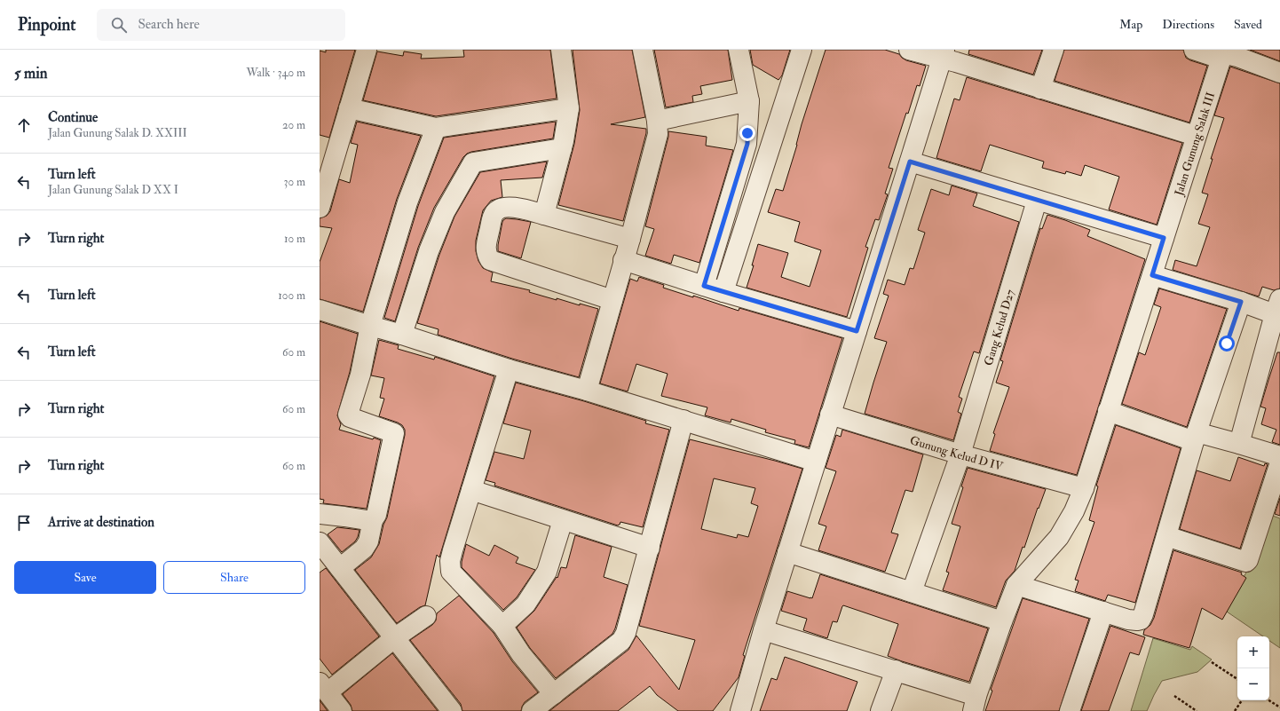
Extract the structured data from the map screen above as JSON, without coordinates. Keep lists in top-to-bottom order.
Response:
{
  "streets": {
    "street": ["Jalan Gunung Salak III", "Gang Kelud D27", "Gunung Kelud D IV"]
  },
  "crossings": [
    ["Jalan Gunung Salak III", "Gunung Kelud D IV"],
    ["Gang Kelud D27", "Gunung Kelud D IV"]
  ],
  "page": {
    "header": "Pinpoint",
    "search": "Search here",
    "nav": ["Map", "Directions", "Saved"],
    "heading": ["5 min", "Walk · 340 m"],
    "list": [
      ["Continue", "Jalan Gunung Salak D. XXIII", "20 m"],
      ["Turn left", "Jalan Gunung Salak D XX I", "30 m"],
      ["Turn right", "10 m"],
      ["Turn left", "100 m"],
      ["Turn left", "60 m"],
      ["Turn right", "60 m"],
      ["Turn right", "60 m"],
      "Arrive at destination"
    ],
    "buttons": ["Save", "Share"],
    "map_buttons": ["+", "−"]
  }
}
